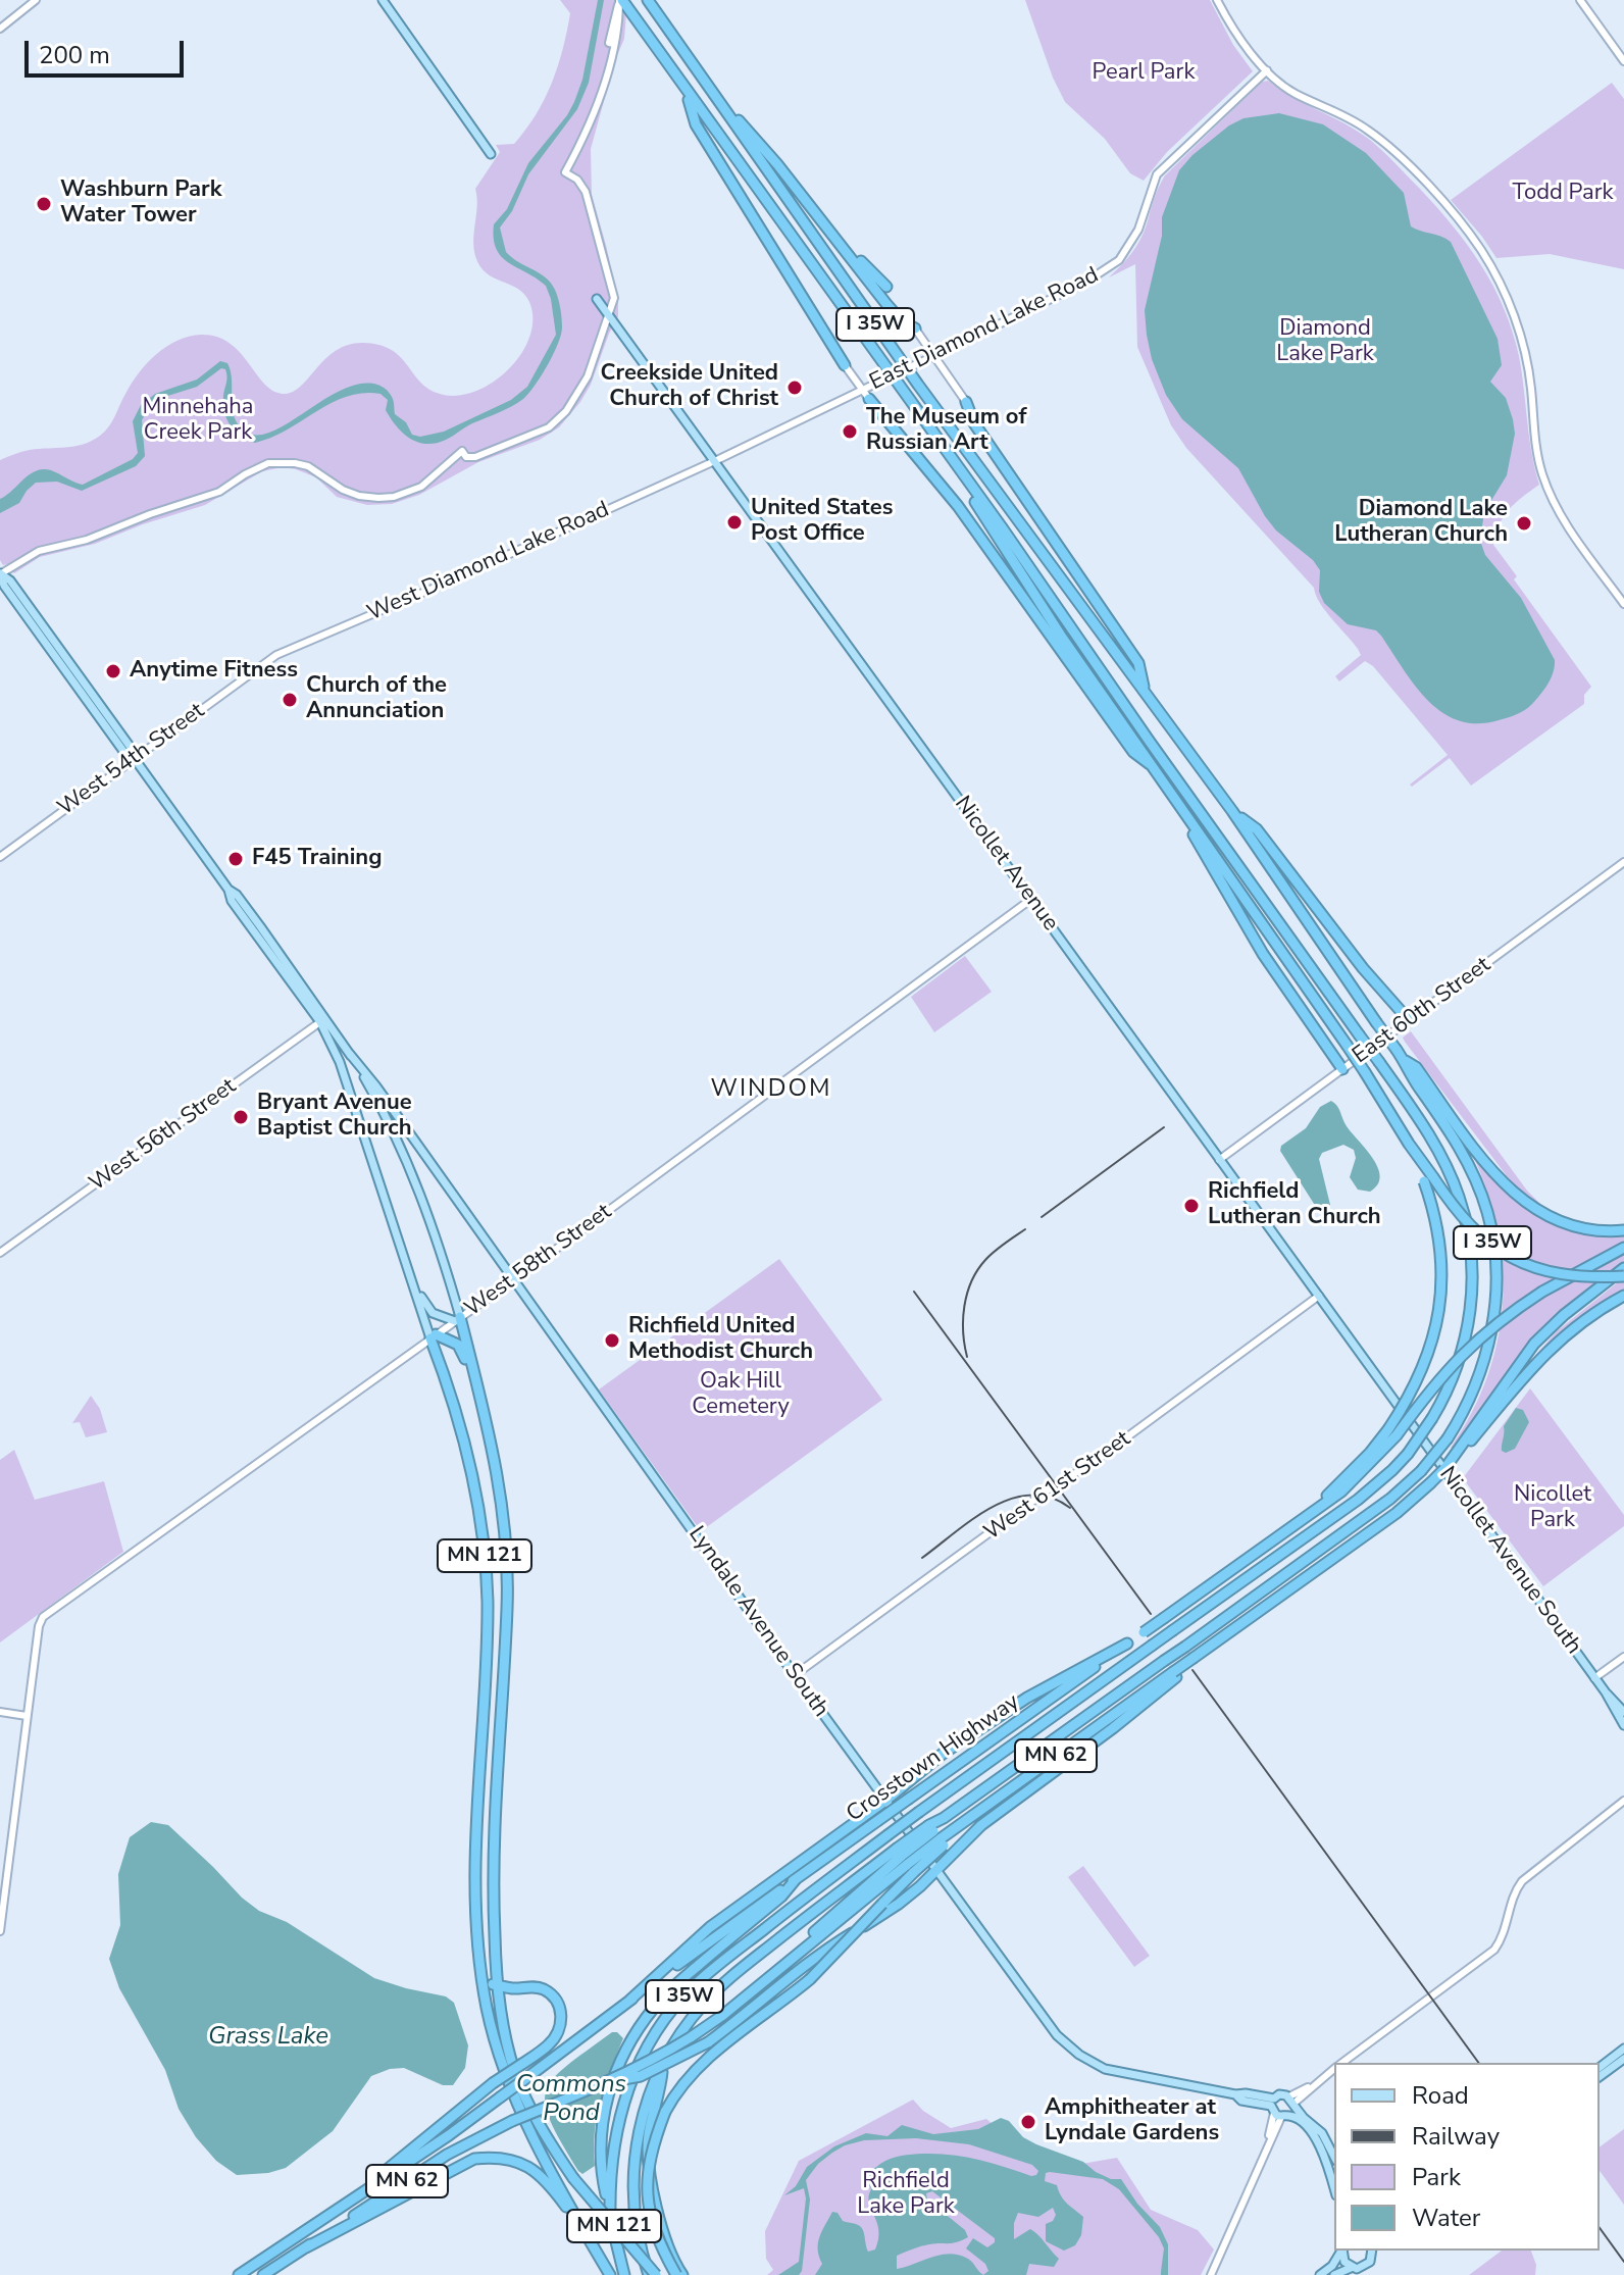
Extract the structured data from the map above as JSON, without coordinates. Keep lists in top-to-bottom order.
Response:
{
  "streets": {
    "highway": [
      "I 35W",
      "MN 121",
      "MN 62",
      "Crosstown Highway"
    ],
    "main road": ["Nicollet Avenue", "Nicollet Avenue South", "Lyndale Avenue South"],
    "street": [
      "East Diamond Lake Road",
      "West Diamond Lake Road",
      "West 54th Street",
      "East 60th Street",
      "West 56th Street",
      "West 58th Street",
      "West 61st Street"
    ]
  },
  "crossings": [
    ["I 35W", "MN 62"],
    ["East Diamond Lake Road", "West Diamond Lake Road"],
    ["East Diamond Lake Road", "Nicollet Avenue"],
    ["West Diamond Lake Road", "West 54th Street"],
    ["West Diamond Lake Road", "Nicollet Avenue"],
    ["Nicollet Avenue", "East 60th Street"],
    ["Nicollet Avenue", "West 58th Street"],
    ["Nicollet Avenue", "West 61st Street"],
    ["Nicollet Avenue", "Nicollet Avenue South"],
    ["West 58th Street", "MN 121"],
    ["West 58th Street", "Lyndale Avenue South"],
    ["West 61st Street", "Lyndale Avenue South"]
  ],
  "districts": ["WINDOM"],
  "water": ["Grass Lake", "Commons Pond"],
  "parks": [
    "Pearl Park",
    "Todd Park",
    "Diamond Lake Park",
    "Minnehaha Creek Park",
    "Oak Hill Cemetery",
    "Nicollet Park",
    "Richfield Lake Park"
  ],
  "places": [
    "Washburn Park Water Tower",
    "Creekside United Church of Christ",
    "The Museum of Russian Art",
    "United States Post Office",
    "Diamond Lake Lutheran Church",
    "Anytime Fitness",
    "Church of the Annunciation",
    "F45 Training",
    "Bryant Avenue Baptist Church",
    "Richfield Lutheran Church",
    "Richfield United Methodist Church",
    "Amphitheater at Lyndale Gardens"
  ],
  "legend": [
    "Road",
    "Railway",
    "Park",
    "Water"
  ],
  "scale_bar": "200 m"
}
